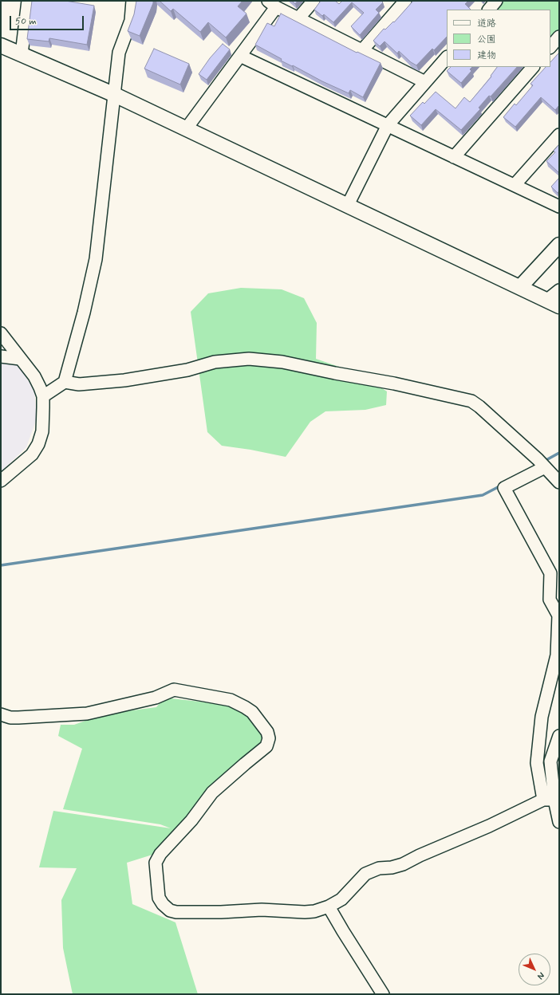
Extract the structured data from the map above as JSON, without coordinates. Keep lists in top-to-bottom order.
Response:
{
  "legend": ["道路", "公園", "建物"],
  "scale_bar": "50 m",
  "north": "bottom right"
}
